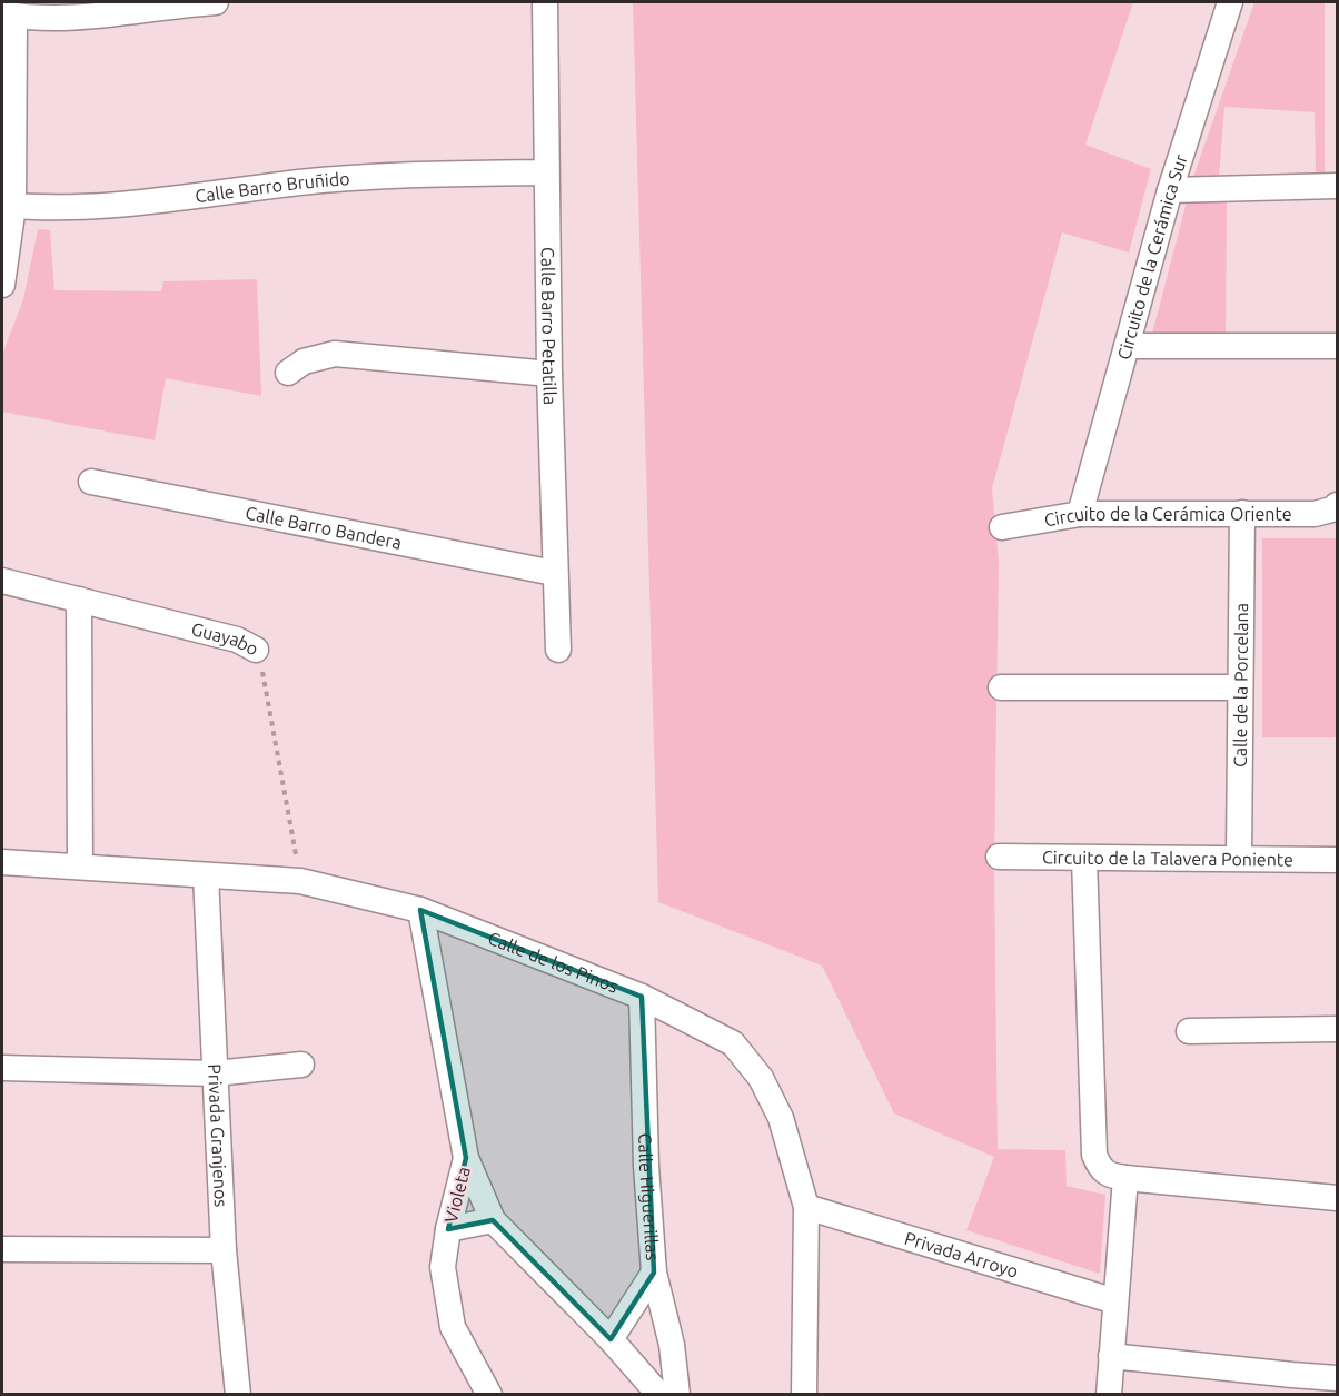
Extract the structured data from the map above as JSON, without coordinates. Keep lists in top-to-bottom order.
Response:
{
  "streets": {
    "street": [
      "Calle Barro Bruñido",
      "Circuito de la Cerámica Sur",
      "Calle Barro Petatilla",
      "Circuito de la Cerámica Oriente",
      "Calle Barro Bandera",
      "Guayabo",
      "Calle de la Porcelana",
      "Circuito de la Talavera Poniente",
      "Calle de los Pinos",
      "Privada Granjenos",
      "Violeta",
      "Calle Higuerillas",
      "Privada Arroyo"
    ]
  },
  "crossings": [
    ["Calle Barro Bruñido", "Calle Barro Petatilla"],
    ["Circuito de la Cerámica Sur", "Circuito de la Cerámica Oriente"],
    ["Calle Barro Petatilla", "Calle Barro Bandera"],
    ["Circuito de la Cerámica Oriente", "Calle de la Porcelana"],
    ["Guayabo", "Calle de los Pinos"],
    ["Calle de la Porcelana", "Circuito de la Talavera Poniente"],
    ["Calle de los Pinos", "Privada Granjenos"],
    ["Calle de los Pinos", "Violeta"],
    ["Calle de los Pinos", "Calle Higuerillas"],
    ["Calle de los Pinos", "Privada Arroyo"]
  ]
}
